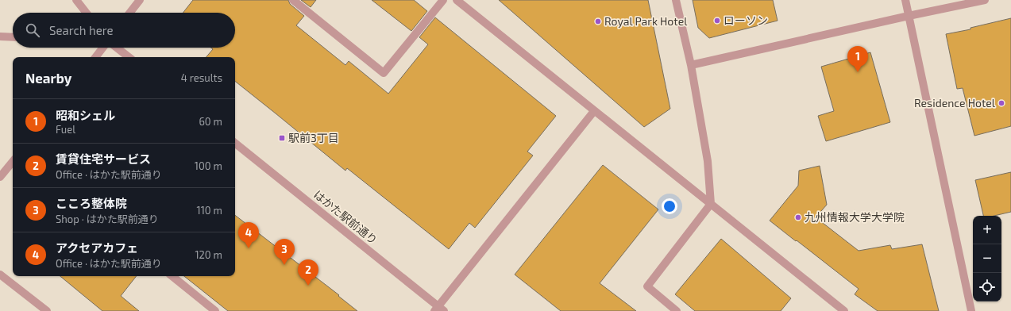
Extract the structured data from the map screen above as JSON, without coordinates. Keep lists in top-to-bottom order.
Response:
{
  "streets": {
    "street": ["はかた駅前通り"]
  },
  "places": {
    "other": [
      "ローソン",
      "Royal Park Hotel",
      "Residence Hotel",
      "九州情報大学大学院"
    ],
    "transit": ["駅前3丁目"]
  },
  "page": {
    "search": "Search here",
    "pins": [
      "1",
      "4",
      "3",
      "2"
    ],
    "heading": ["Nearby", "4 results"],
    "list": [
      {
        "mark": "1",
        "name": "昭和シェル",
        "note": "Fuel",
        "value": "60 m"
      },
      {
        "mark": "2",
        "name": "賃貸住宅サービス",
        "note": "Office · はかた駅前通り",
        "value": "100 m"
      },
      {
        "mark": "3",
        "name": "こころ整体院",
        "note": "Shop · はかた駅前通り",
        "value": "110 m"
      },
      {
        "mark": "4",
        "name": "アクセアカフェ",
        "note": "Office · はかた駅前通り",
        "value": "120 m"
      }
    ],
    "map_buttons": ["+", "−"]
  }
}
